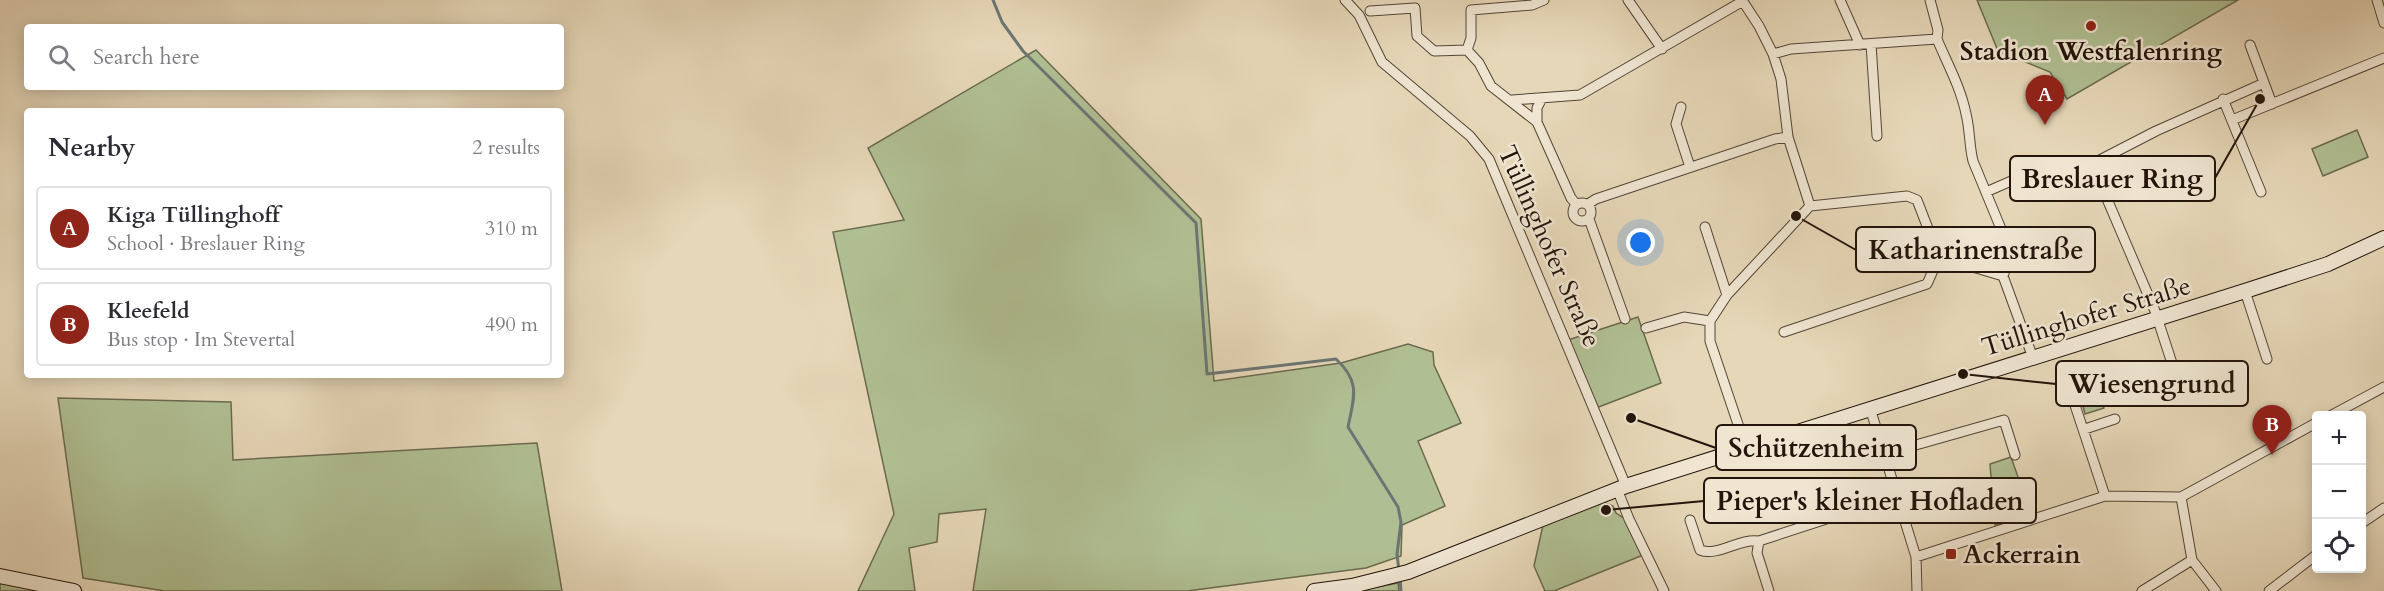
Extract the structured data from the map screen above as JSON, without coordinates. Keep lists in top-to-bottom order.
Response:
{
  "streets": {
    "main road": ["Tüllinghofer Straße"]
  },
  "places": {
    "other": [
      "Stadion Westfalenring",
      "Breslauer Ring",
      "Katharinenstraße",
      "Wiesengrund",
      "Schützenheim",
      "Pieper's kleiner Hofladen"
    ],
    "transit": ["Ackerrain"]
  },
  "page": {
    "search": "Search here",
    "pins": ["A", "B"],
    "heading": ["Nearby", "2 results"],
    "list": [
      {
        "mark": "A",
        "name": "Kiga Tüllinghoff",
        "note": "School · Breslauer Ring",
        "value": "310 m"
      },
      {
        "mark": "B",
        "name": "Kleefeld",
        "note": "Bus stop · Im Stevertal",
        "value": "490 m"
      }
    ],
    "map_buttons": ["+", "−"]
  }
}
